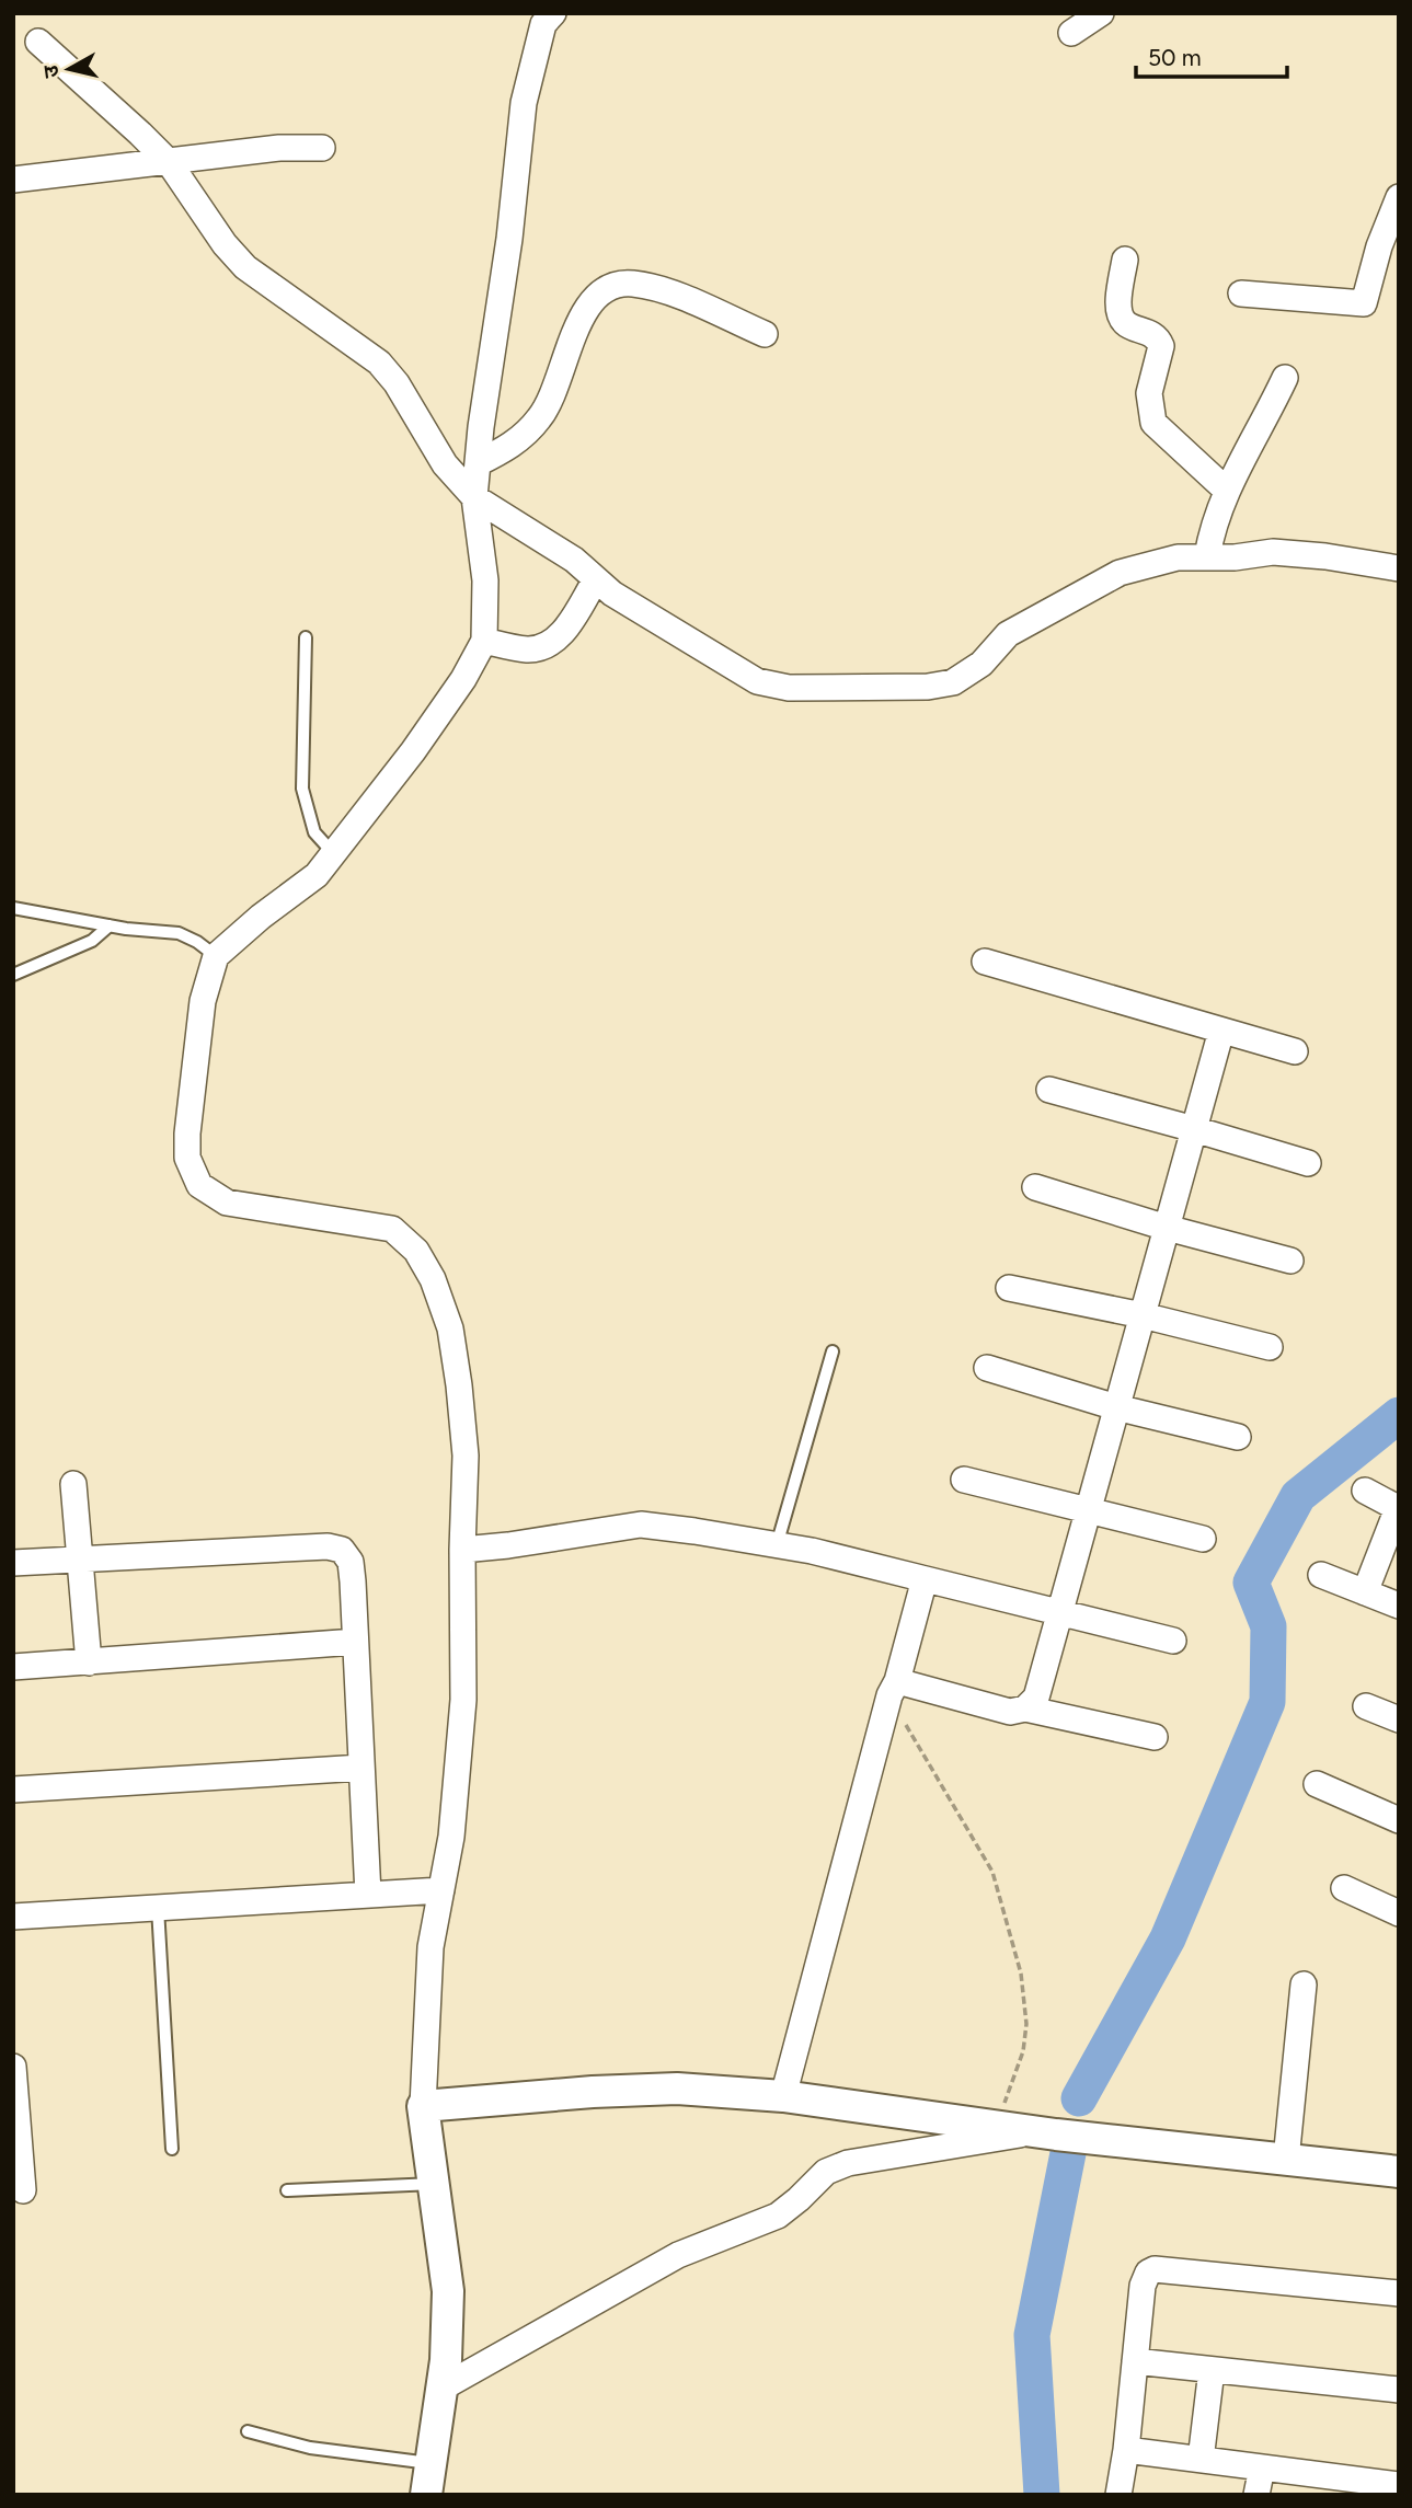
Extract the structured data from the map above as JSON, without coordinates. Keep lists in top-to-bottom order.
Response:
{
  "scale_bar": "50 m",
  "north": "left"
}
